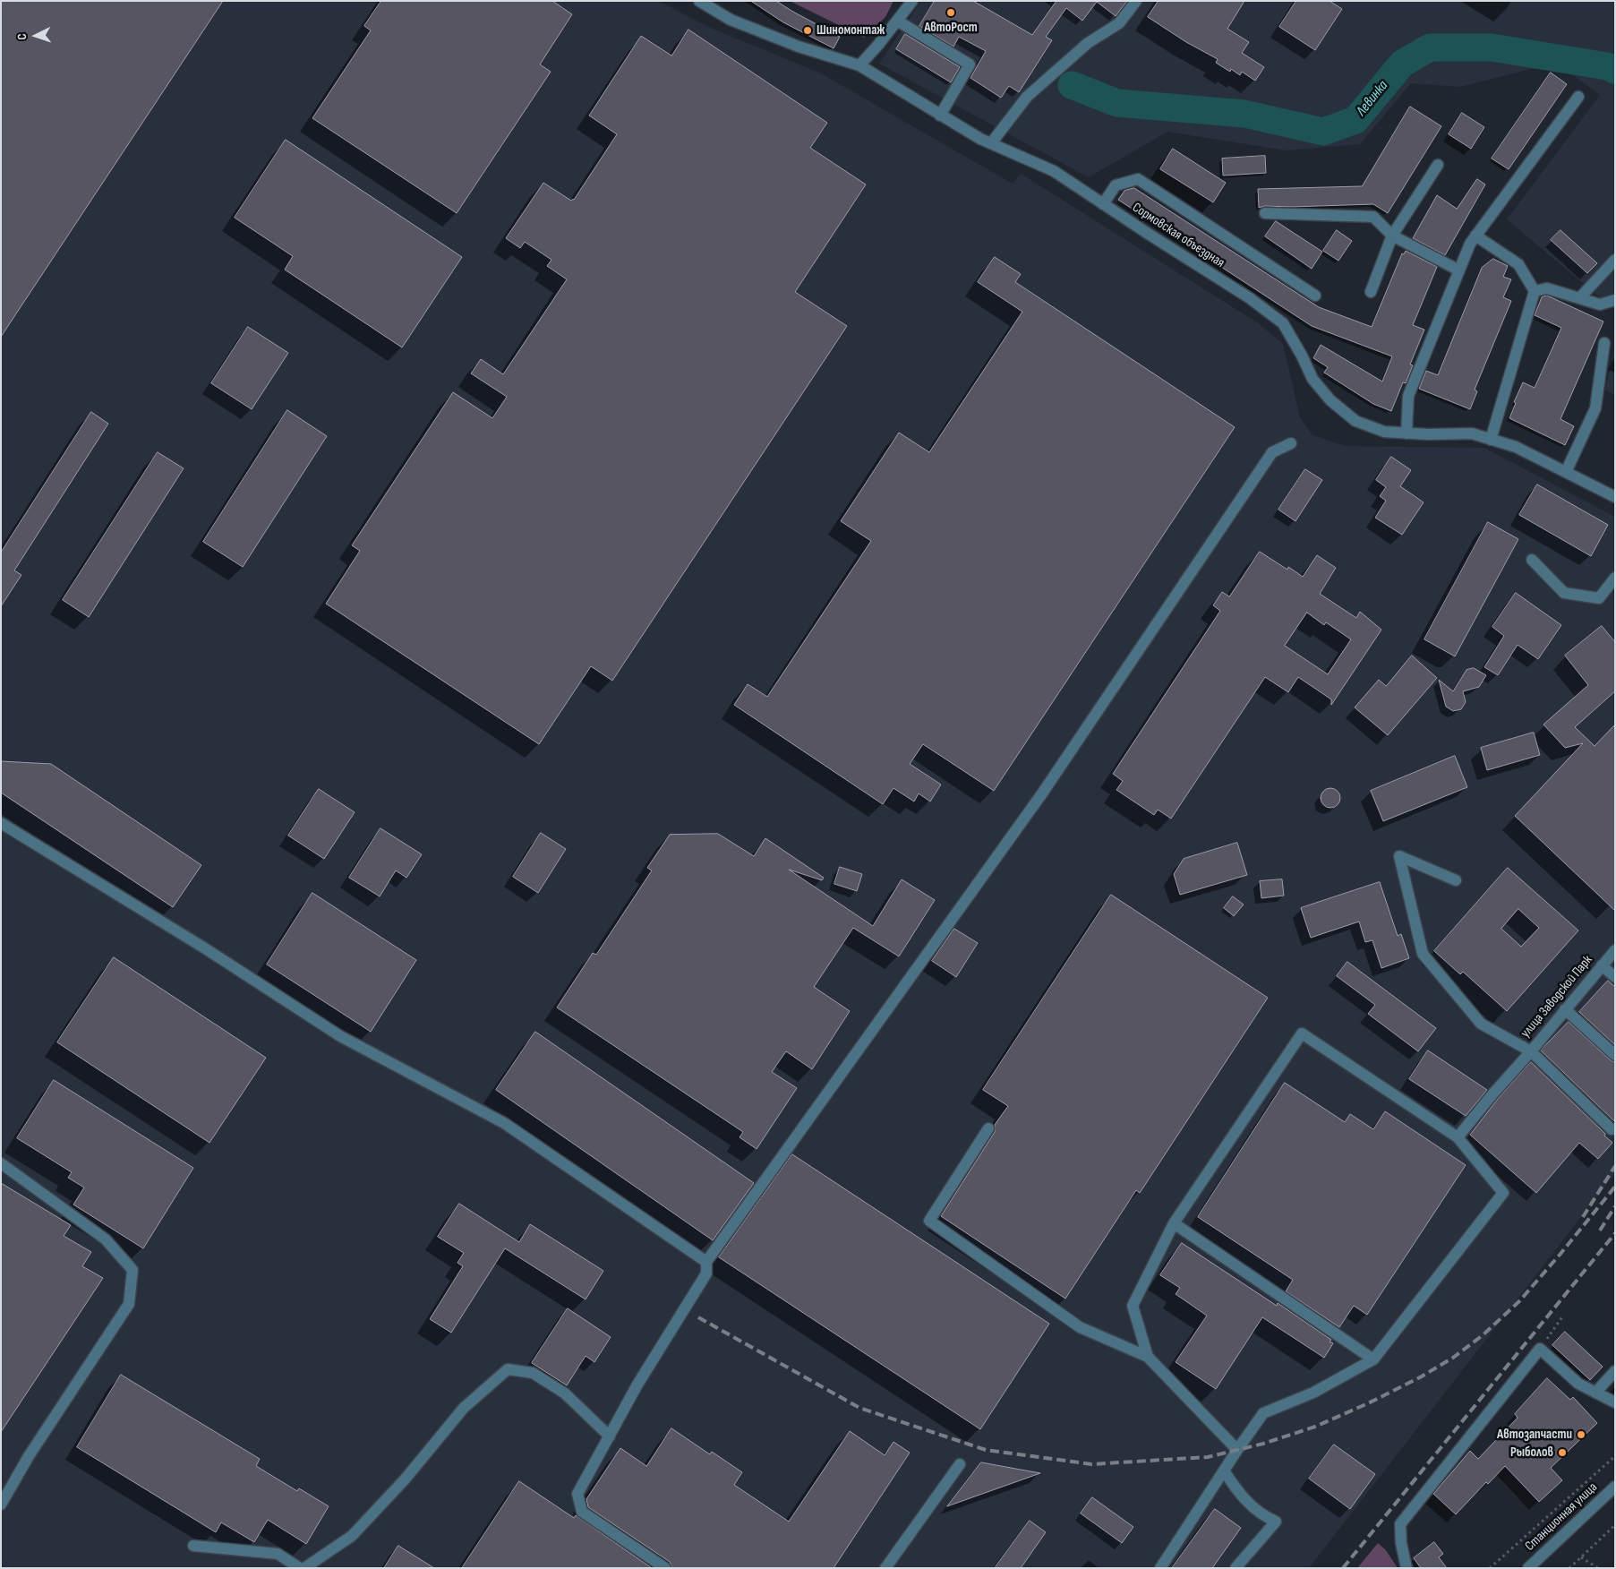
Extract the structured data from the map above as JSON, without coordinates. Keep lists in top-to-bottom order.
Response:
{
  "streets": {
    "street": ["Сормовская объездная", "улица Заводской Парк", "Станционная улица"]
  },
  "water": ["Левинка"],
  "places": [
    "АвтоРост",
    "Шиномонтаж",
    "Автозапчасти",
    "Рыболов"
  ],
  "north": "left"
}
